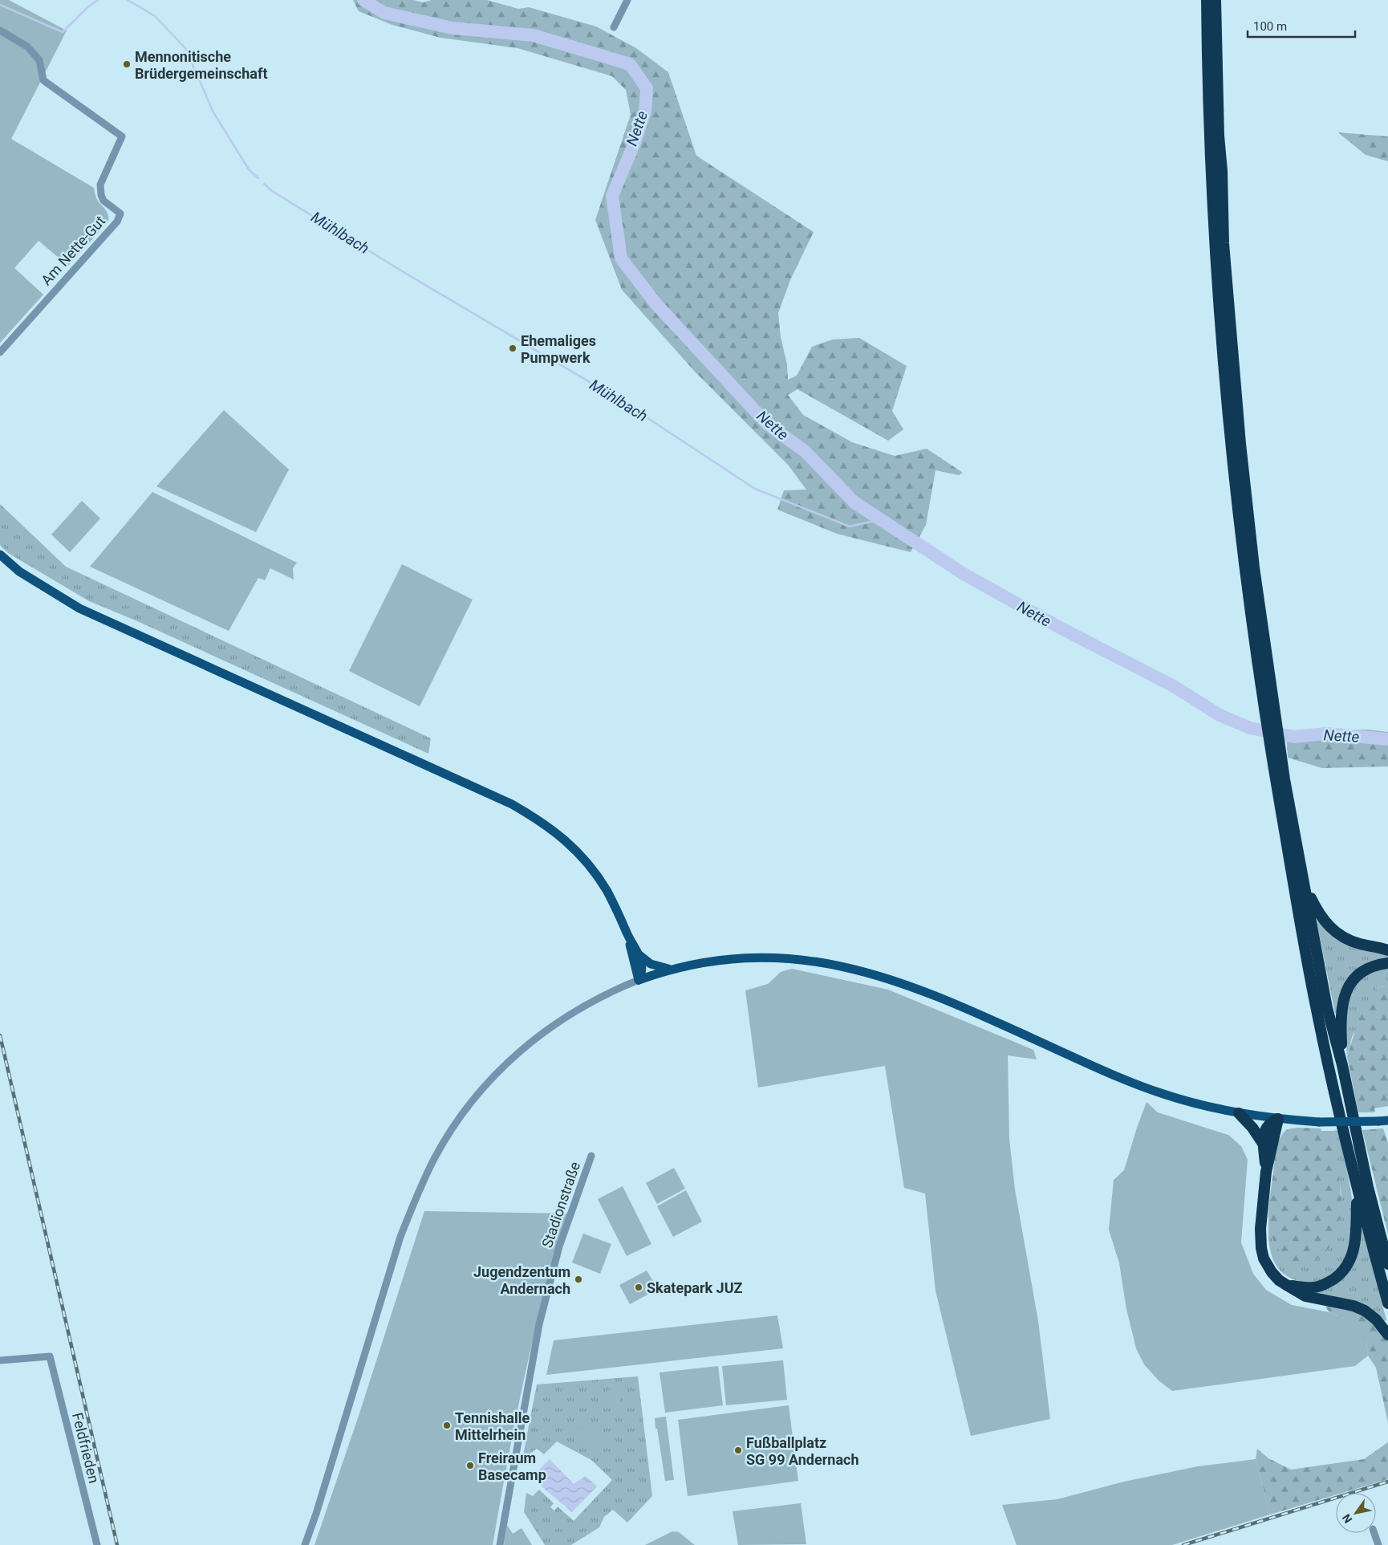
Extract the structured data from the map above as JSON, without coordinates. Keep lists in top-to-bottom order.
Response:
{
  "streets": {
    "street": ["Am Nette-Gut", "Stadionstraße", "Feldfrieden"]
  },
  "water": ["Nette", "Mühlbach"],
  "places": [
    "Mennonitische Brüdergemeinschaft",
    "Ehemaliges Pumpwerk",
    "Jugendzentum Andernach",
    "Skatepark JUZ",
    "Tennishalle Mittelrhein",
    "Fußballplatz SG 99 Andernach",
    "Freiraum Basecamp"
  ],
  "scale_bar": "100 m",
  "north": "bottom left"
}
